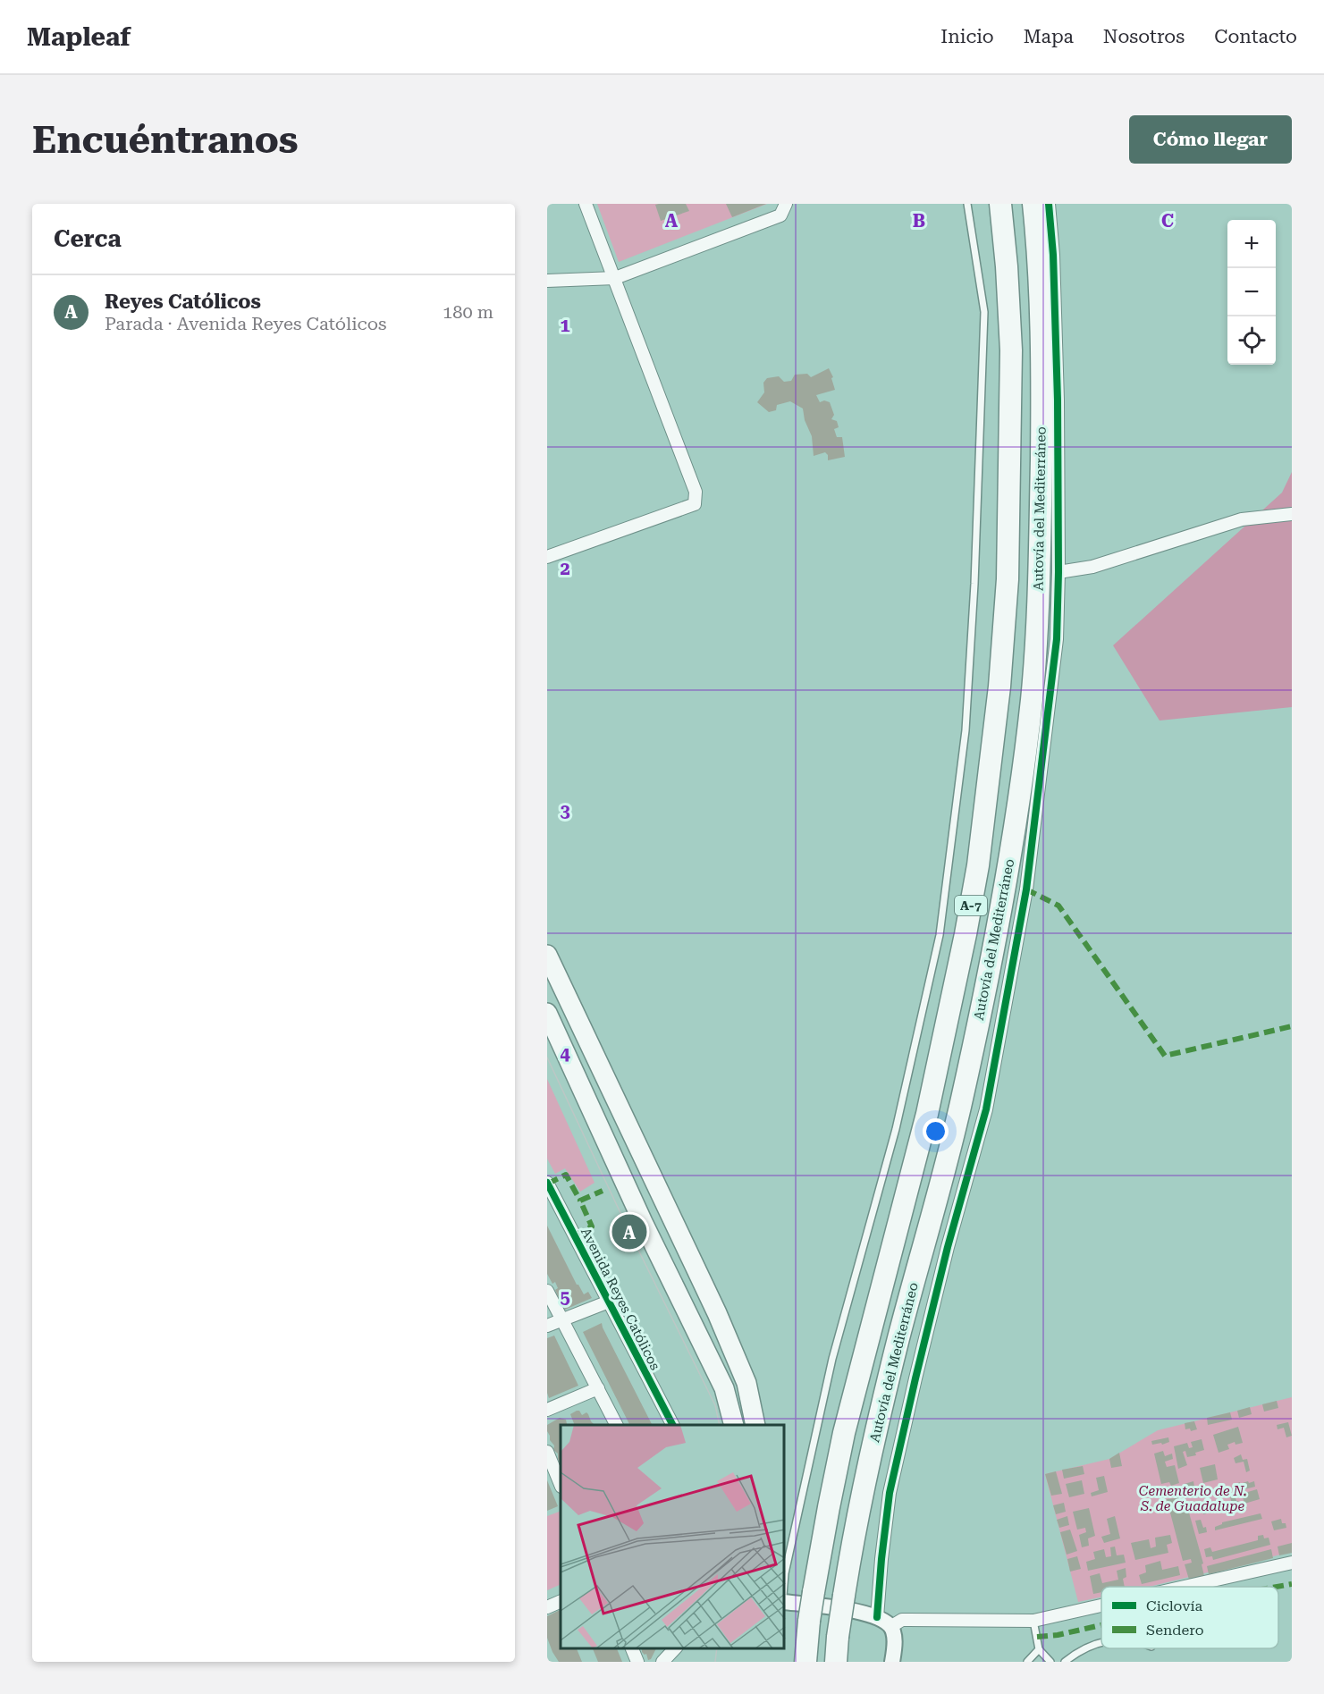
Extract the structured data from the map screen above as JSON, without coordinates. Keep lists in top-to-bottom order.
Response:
{
  "streets": {
    "highway": ["Autovía del Mediterráneo", "A-7"],
    "street": ["Avenida Reyes Católicos"]
  },
  "parks": ["Cementerio de N. S. de Guadalupe"],
  "legend": ["Ciclovía", "Sendero"],
  "page": {
    "header": "Mapleaf",
    "nav": [
      "Inicio",
      "Mapa",
      "Nosotros",
      "Contacto"
    ],
    "buttons": "Cómo llegar",
    "title": "Encuéntranos",
    "heading": "Cerca",
    "map_buttons": ["+", "−"],
    "list": [
      {
        "mark": "A",
        "name": "Reyes Católicos",
        "note": "Parada · Avenida Reyes Católicos",
        "value": "180 m"
      }
    ],
    "pins": "A"
  },
  "grid": {
    "columns": ["A", "B", "C"],
    "rows": [
      "1",
      "2",
      "3",
      "4",
      "5"
    ]
  }
}
